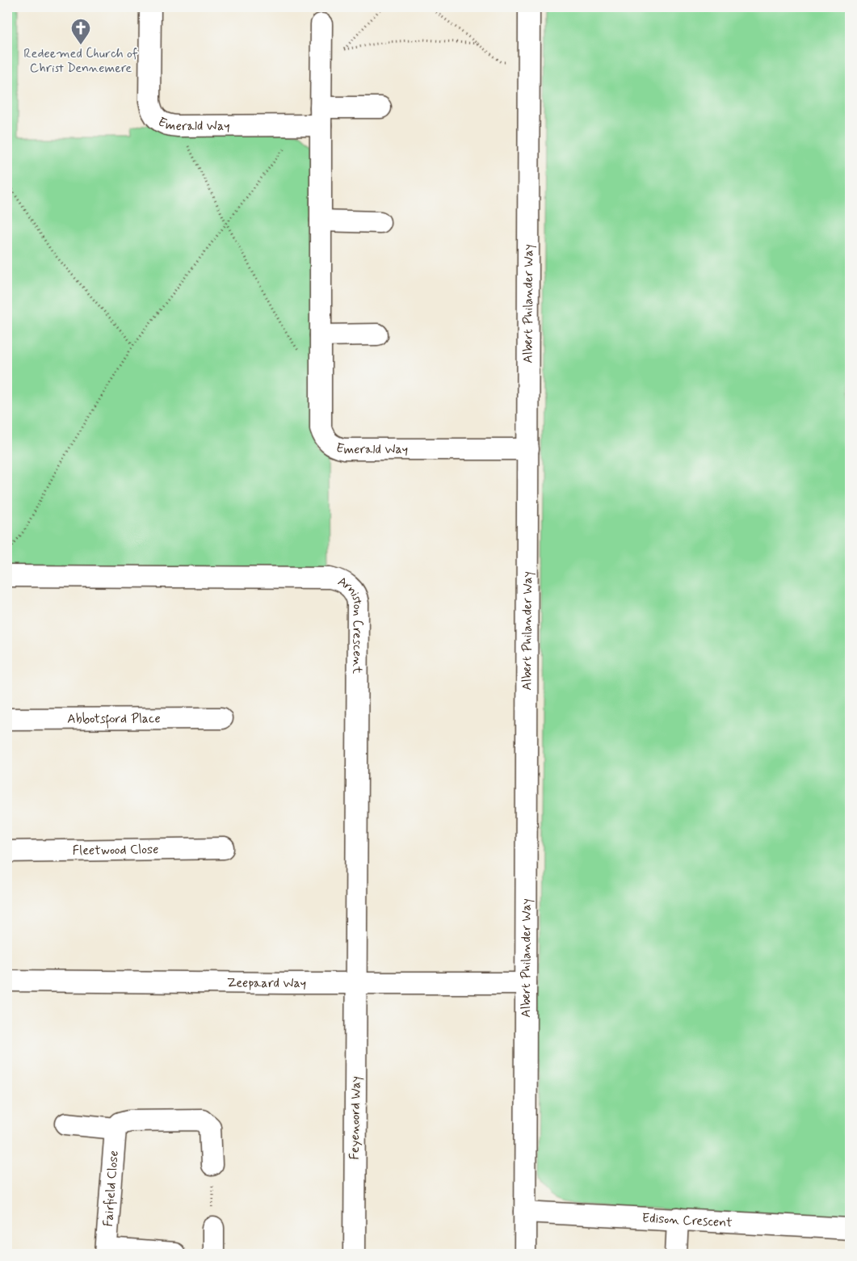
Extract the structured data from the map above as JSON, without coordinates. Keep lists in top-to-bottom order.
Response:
{
  "streets": {
    "street": [
      "Emerald Way",
      "Albert Philander Way",
      "Arniston Crescent",
      "Abbotsford Place",
      "Fleetwood Close",
      "Zeepaard Way",
      "Feyenoord Way",
      "Fairfield Close",
      "Edison Crescent"
    ]
  },
  "crossings": [
    ["Emerald Way", "Albert Philander Way"],
    ["Albert Philander Way", "Zeepaard Way"],
    ["Albert Philander Way", "Edison Crescent"],
    ["Arniston Crescent", "Zeepaard Way"],
    ["Arniston Crescent", "Feyenoord Way"],
    ["Zeepaard Way", "Feyenoord Way"]
  ],
  "places": {
    "church": ["Redeemed Church of Christ Dennemere"]
  }
}
